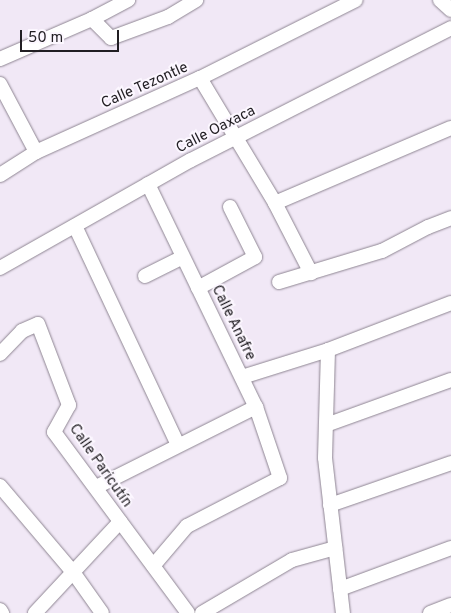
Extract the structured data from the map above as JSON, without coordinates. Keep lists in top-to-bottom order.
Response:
{
  "streets": {
    "street": [
      "Calle Tezontle",
      "Calle Oaxaca",
      "Calle Anafre",
      "Calle Paricutín"
    ]
  },
  "crossings": [
    ["Calle Tezontle", "Calle Oaxaca"],
    ["Calle Oaxaca", "Calle Anafre"],
    ["Calle Anafre", "Calle Paricutín"]
  ],
  "scale_bar": "50 m"
}
